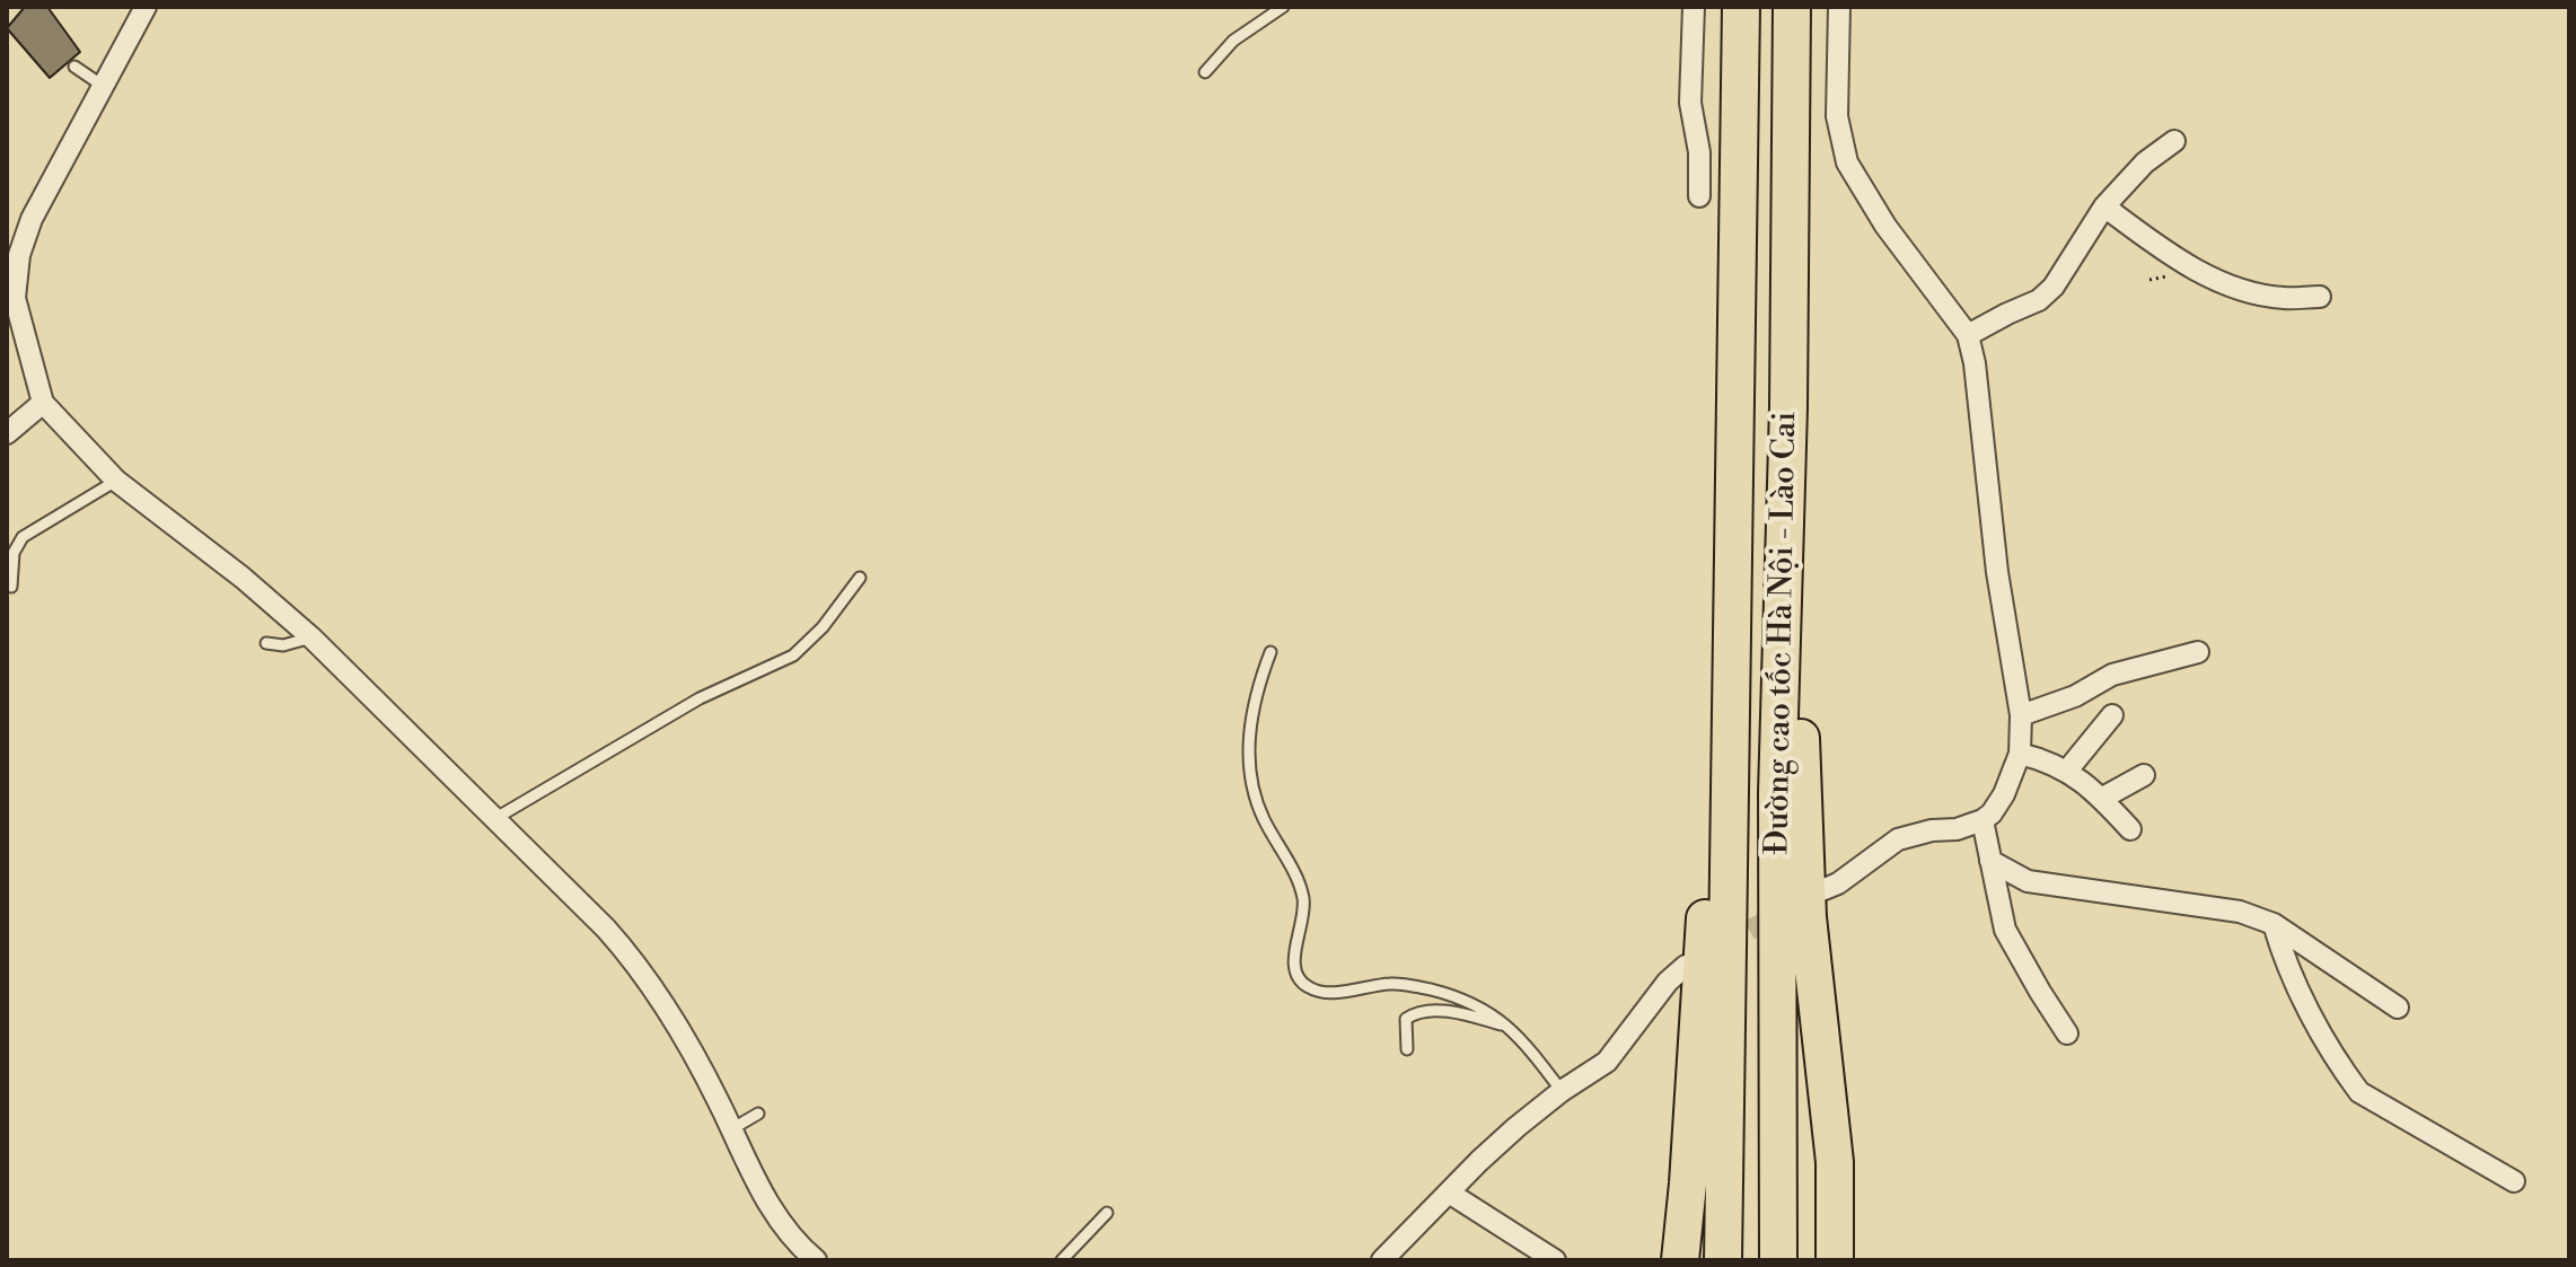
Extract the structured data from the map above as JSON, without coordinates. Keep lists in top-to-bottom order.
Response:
{
  "streets": {
    "highway": ["Đường cao tốc Hà Nội - Lào Cai"]
  }
}
